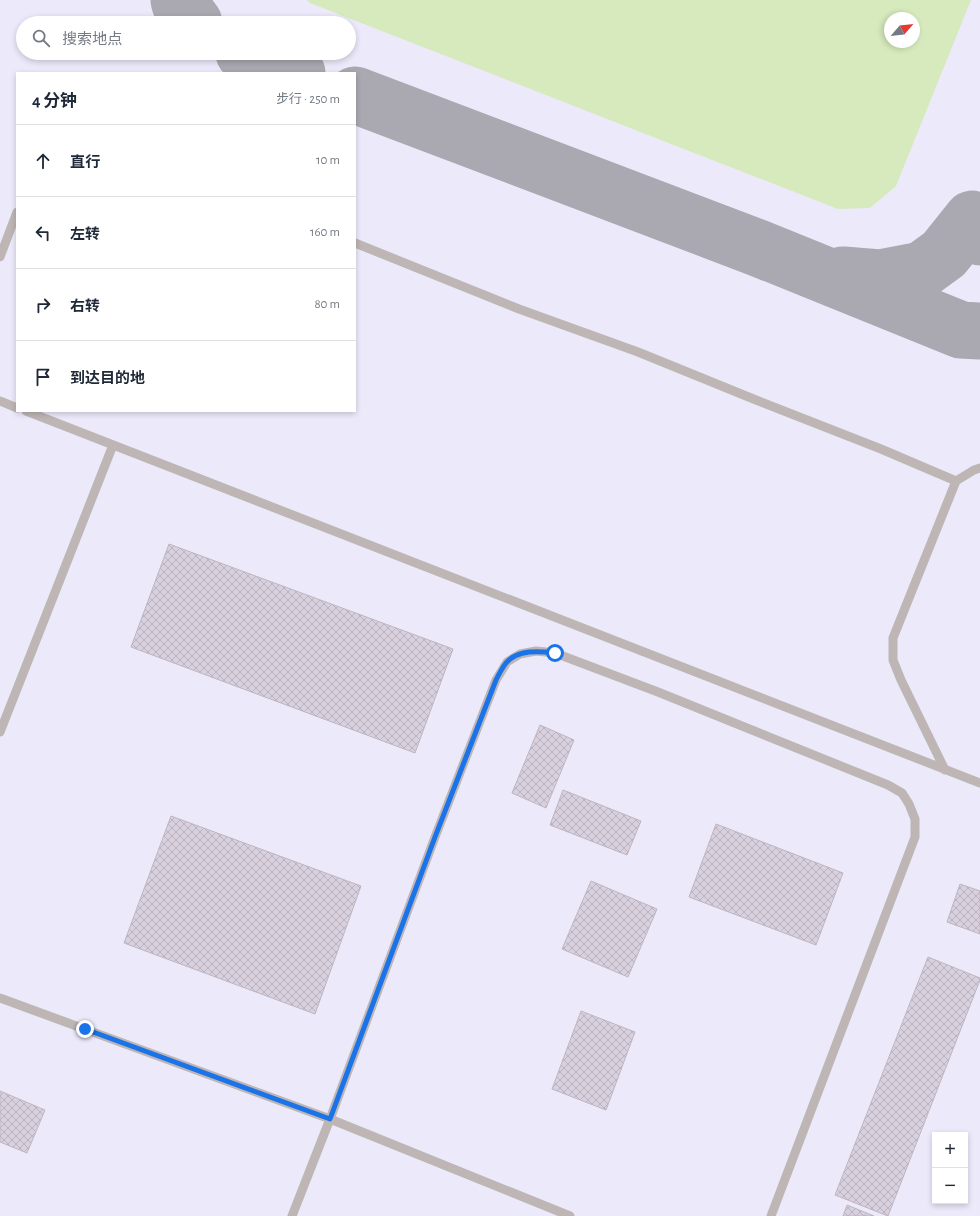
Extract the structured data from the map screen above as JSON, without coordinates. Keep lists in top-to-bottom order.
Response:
{
  "north": "top right",
  "page": {
    "search": "搜索地点",
    "heading": ["4 分钟", "步行 · 250 m"],
    "list": [
      ["直行", "10 m"],
      ["左转", "160 m"],
      ["右转", "80 m"],
      "到达目的地"
    ],
    "map_buttons": ["+", "−"]
  }
}
